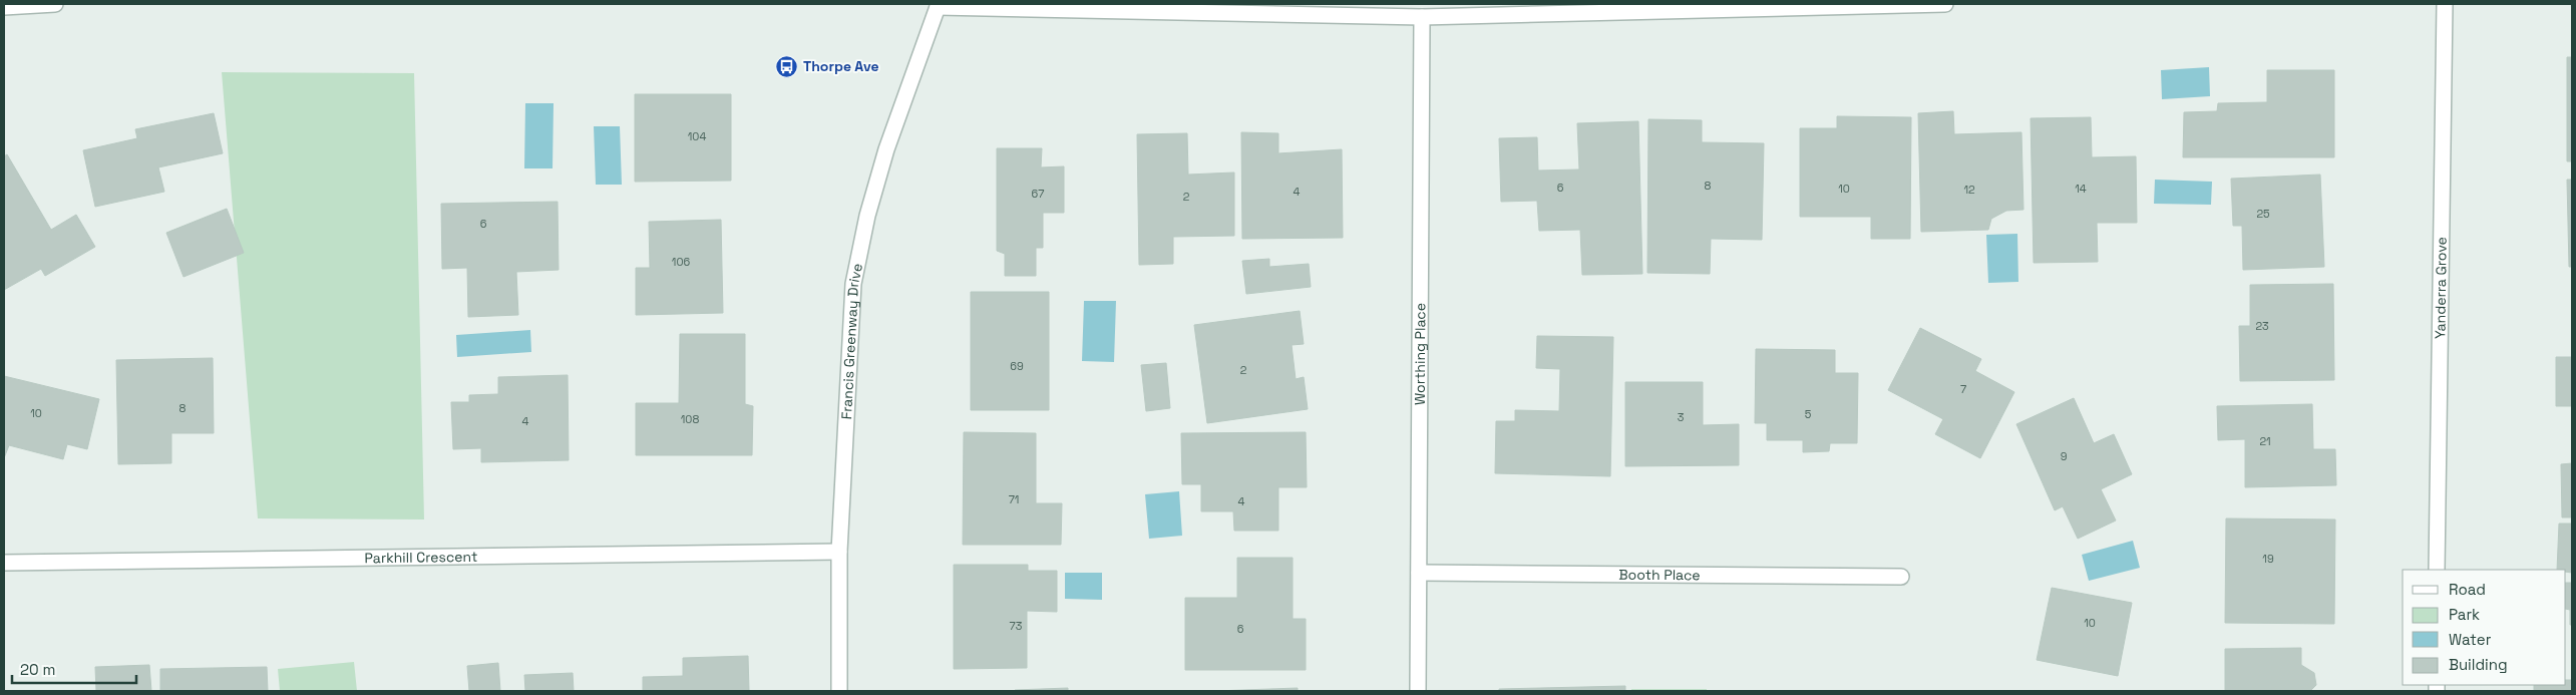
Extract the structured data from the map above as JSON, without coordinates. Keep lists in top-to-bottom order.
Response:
{
  "streets": {
    "street": [
      "Yanderra Grove",
      "Francis Greenway Drive",
      "Worthing Place",
      "Parkhill Crescent",
      "Booth Place"
    ]
  },
  "crossings": [
    ["Francis Greenway Drive", "Parkhill Crescent"],
    ["Worthing Place", "Booth Place"]
  ],
  "places": {
    "bus stop": ["Thorpe Ave"]
  },
  "house_numbers": [
    "104",
    "8",
    "6",
    "10",
    "14",
    "12",
    "4",
    "67",
    "2",
    "25",
    "6",
    "106",
    "23",
    "69",
    "2",
    "7",
    "8",
    "10",
    "5",
    "3",
    "108",
    "4",
    "21",
    "9",
    "71",
    "4",
    "19",
    "10",
    "73",
    "6"
  ],
  "legend": [
    "Road",
    "Park",
    "Water",
    "Building"
  ],
  "scale_bar": "20 m"
}
